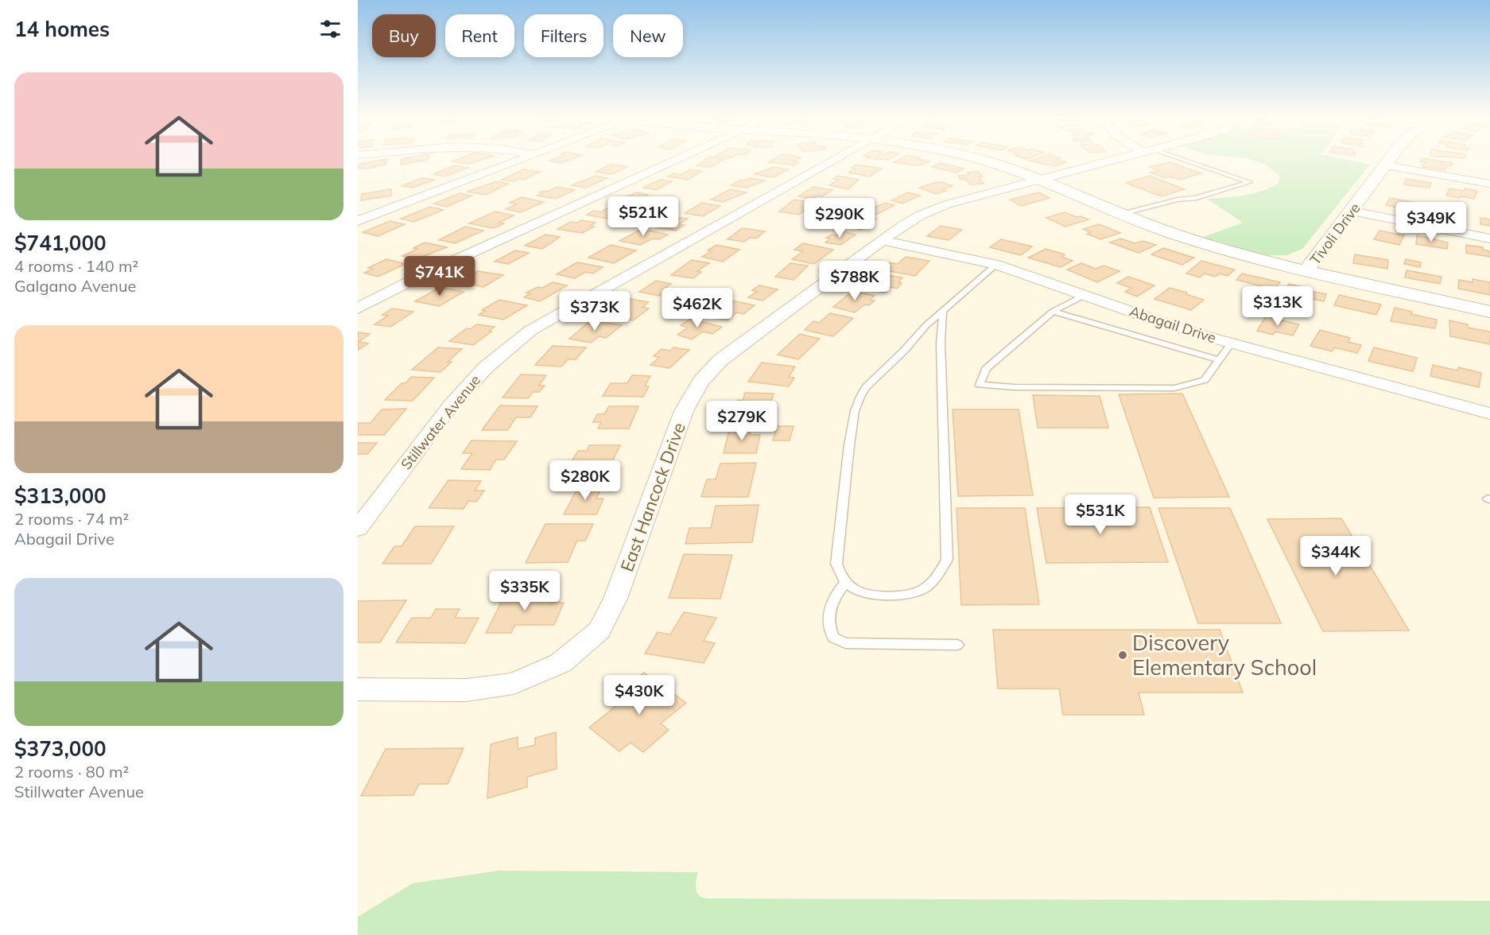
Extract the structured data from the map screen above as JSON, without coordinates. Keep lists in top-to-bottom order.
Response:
{
  "streets": {
    "street": [
      "Tivoli Drive",
      "Abagail Drive",
      "Stillwater Avenue",
      "East Hancock Drive"
    ]
  },
  "crossings": [
    ["Abagail Drive", "East Hancock Drive"]
  ],
  "places": ["Discovery Elementary School"],
  "page": {
    "heading": "14 homes",
    "chip": [
      "Buy",
      "Rent",
      "Filters",
      "New"
    ],
    "list": [
      {
        "name": "$741,000",
        "note": "4 rooms · 140 m² · Galgano Avenue"
      },
      {
        "name": "$313,000",
        "note": "2 rooms · 74 m² · Abagail Drive"
      },
      {
        "name": "$373,000",
        "note": "2 rooms · 80 m² · Stillwater Avenue"
      }
    ],
    "price": [
      "$521K",
      "$290K",
      "$349K",
      "$741K",
      "$788K",
      "$313K",
      "$462K",
      "$373K",
      "$279K",
      "$280K",
      "$531K",
      "$344K",
      "$335K",
      "$430K"
    ]
  }
}
